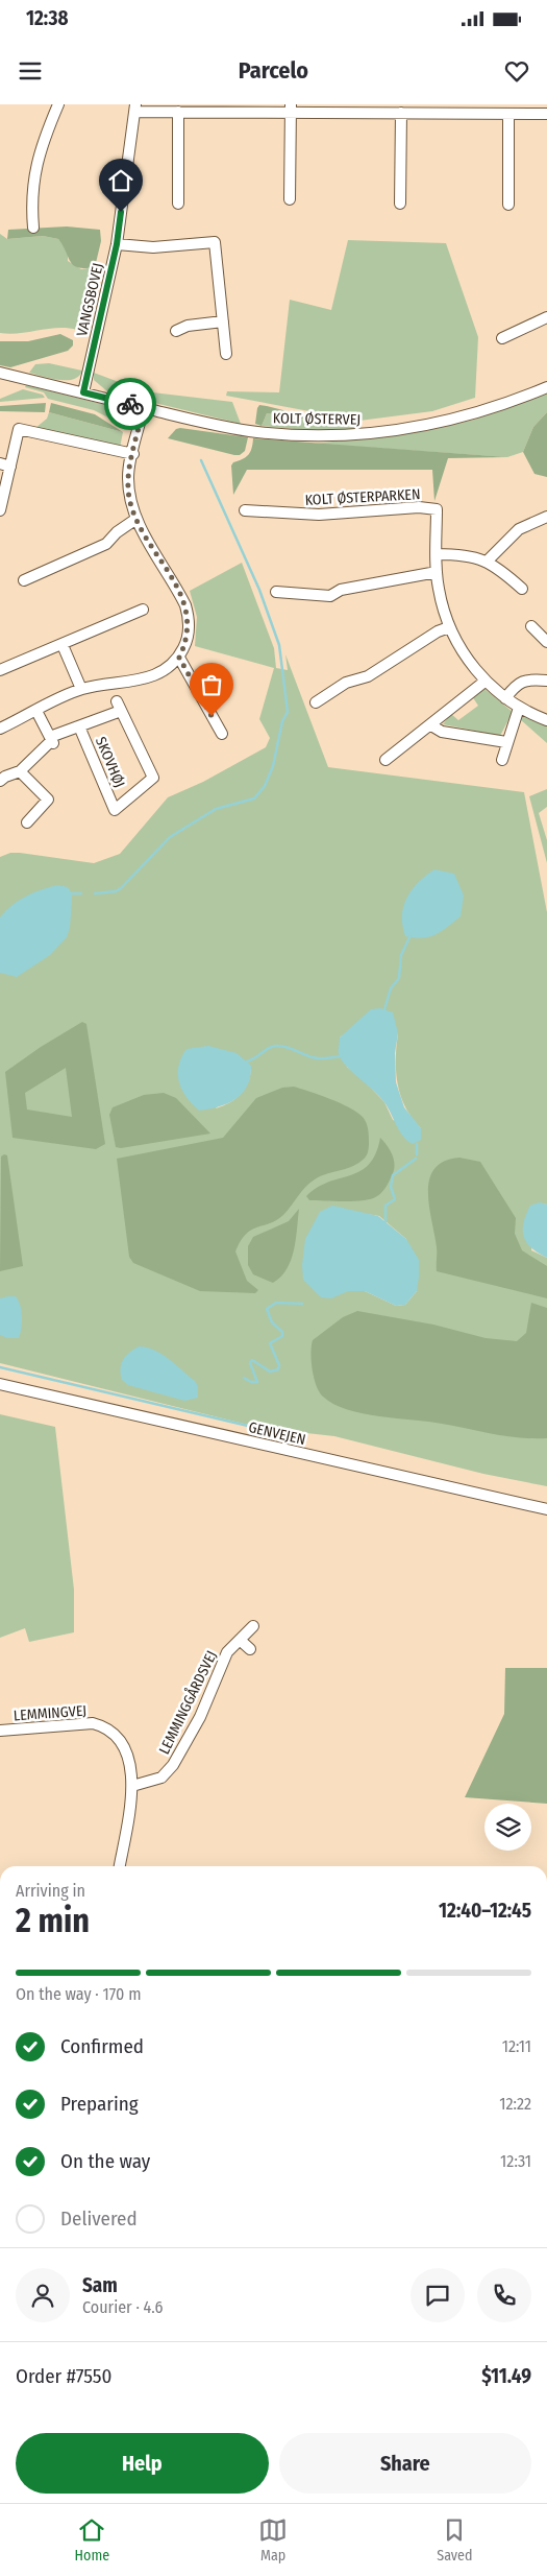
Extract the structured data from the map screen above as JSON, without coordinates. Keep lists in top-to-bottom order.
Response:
{
  "streets": {
    "street": [
      "VANGSBOVEJ",
      "KOLT ØSTERVEJ",
      "KOLT ØSTERPARKEN",
      "SKOVHØJ",
      "GENVEJEN",
      "LEMMINGGÅRDSVEJ",
      "LEMMINGVEJ"
    ]
  },
  "crossings": [
    ["VANGSBOVEJ", "KOLT ØSTERVEJ"],
    ["LEMMINGGÅRDSVEJ", "LEMMINGVEJ"]
  ],
  "page": {
    "status": "12:38",
    "header": "Parcelo",
    "heading": ["2 min", "Arriving in", "12:40–12:45"],
    "panel": [
      "Sam",
      "Courier · 4.6",
      "Order #7550",
      "$11.49"
    ],
    "bar": "On the way · 170 m",
    "list": [
      ["Confirmed", "12:11"],
      ["Preparing", "12:22"],
      ["On the way", "12:31"],
      "Delivered"
    ],
    "buttons": ["Help", "Share"],
    "tabs": ["Home", "Map", "Saved"]
  }
}
